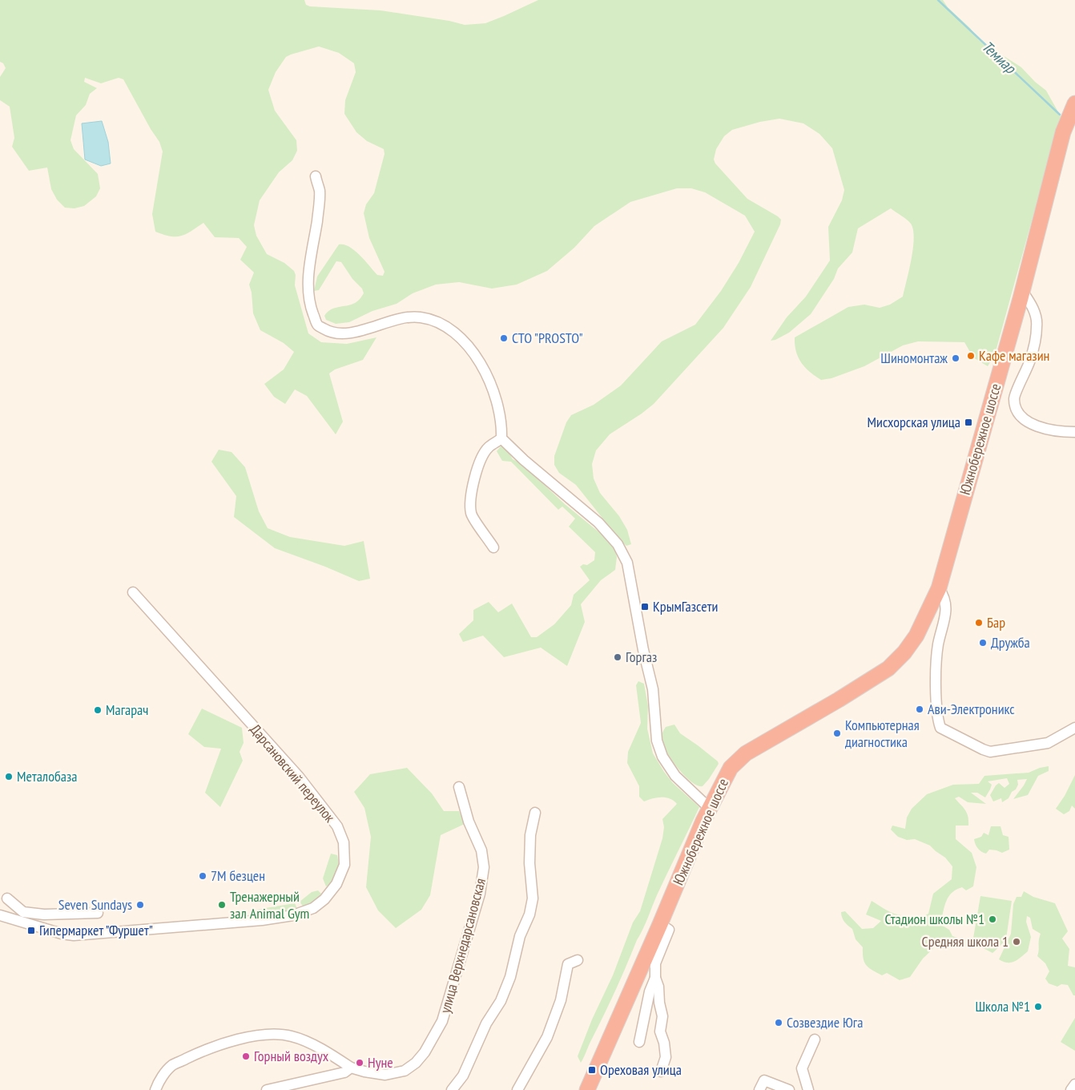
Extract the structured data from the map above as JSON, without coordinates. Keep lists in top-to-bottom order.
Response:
{
  "streets": {
    "highway": ["Южнобережное шоссе"],
    "street": ["Дарсановский переулок", "улица Верхнедарсановская"]
  },
  "water": ["Темиар"],
  "places": {
    "other": [
      "СТО \"PROSTO\"",
      "Кафе магазин",
      "Шиномонтаж",
      "Бар",
      "Дружба",
      "Горгаз",
      "Ави-Электроникс",
      "Магарач",
      "Компьютерная диагностика",
      "Металобаза",
      "7М безцен",
      "Seven Sundays",
      "Тренажерный зал Animal Gym",
      "Стадион школы №1",
      "Средняя школа 1",
      "Школа №1",
      "Созвездие Юга",
      "Горный воздух",
      "Нуне"
    ],
    "transit": [
      "Мисхорская улица",
      "КрымГазсети",
      "Гипермаркет \"Фуршет\"",
      "Ореховая улица"
    ]
  }
}
